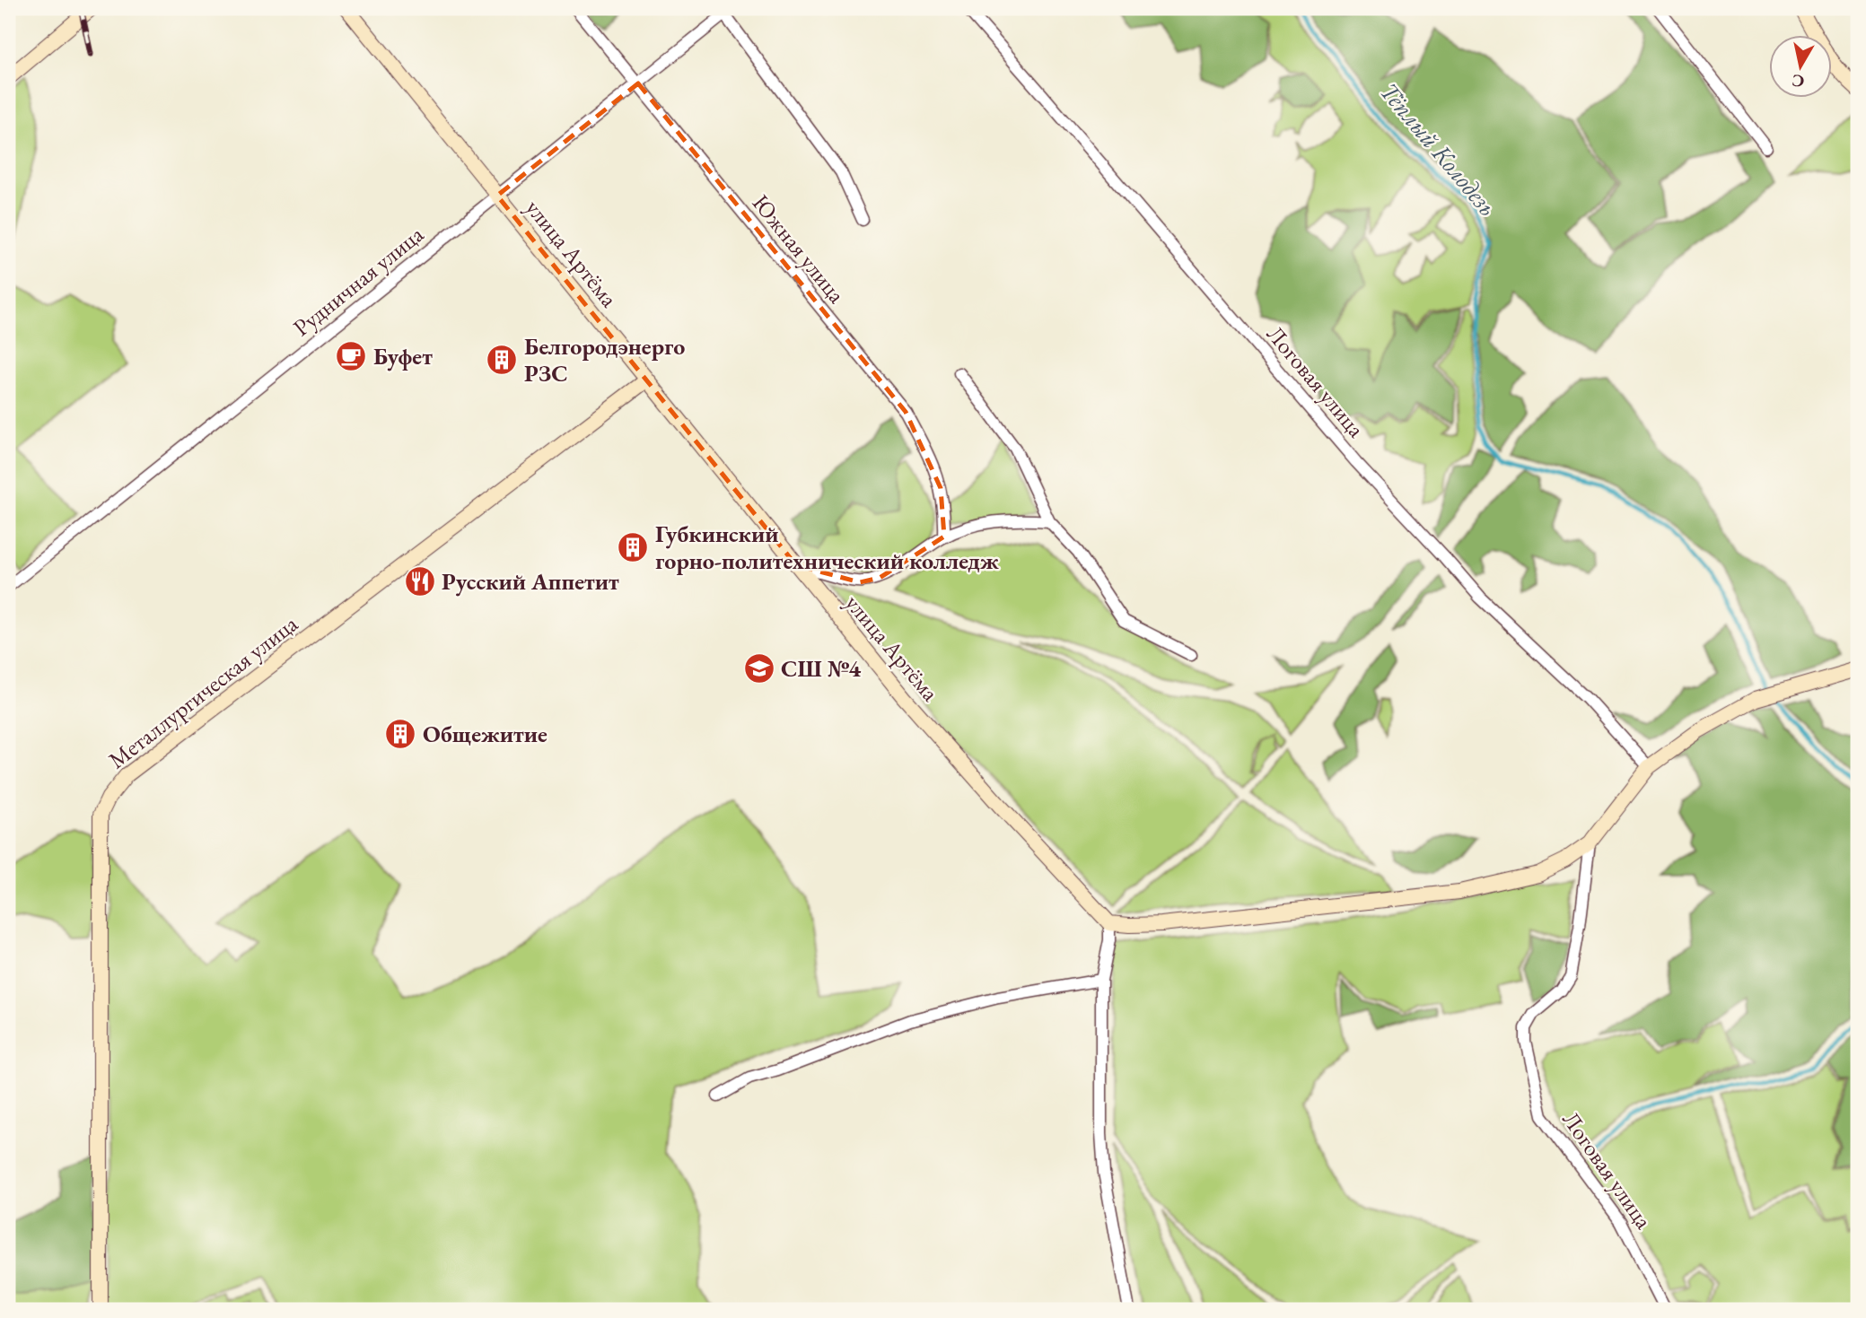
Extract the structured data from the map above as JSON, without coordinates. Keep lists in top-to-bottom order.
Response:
{
  "streets": {
    "street": [
      "Южная улица",
      "улица Артёма",
      "Рудничная улица",
      "Логовая улица",
      "Металлургическая улица"
    ]
  },
  "crossings": [
    ["Южная улица", "Рудничная улица"],
    ["улица Артёма", "Рудничная улица"],
    ["улица Артёма", "Металлургическая улица"]
  ],
  "water": ["Тёплый Колодезь"],
  "places": {
    "cafe": ["Буфет"],
    "building": ["Белгородэнерго РЗС", "Губкинский горно-политехнический колледж", "Общежитие"],
    "restaurant": ["Русский Аппетит"],
    "school or university": ["СШ №4"]
  },
  "north": "bottom"
}
